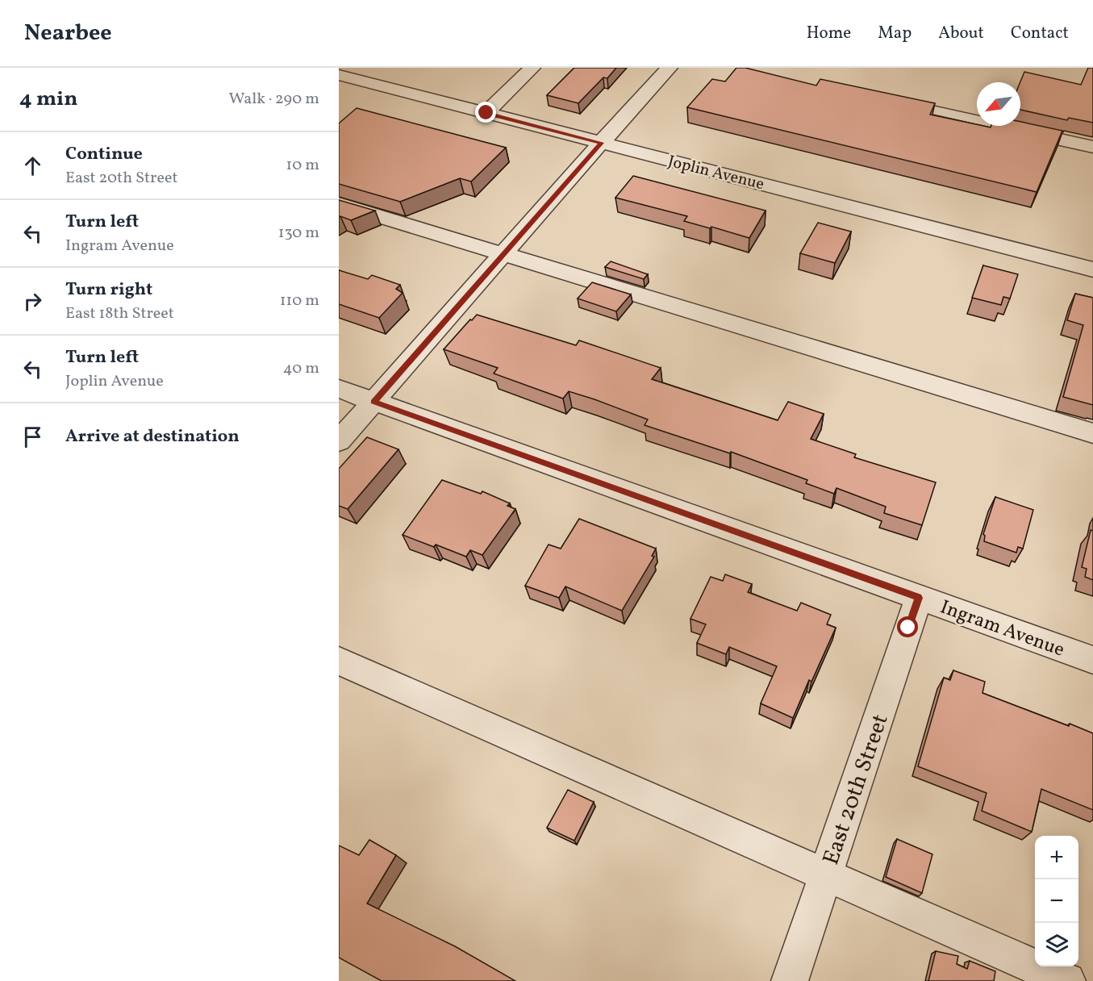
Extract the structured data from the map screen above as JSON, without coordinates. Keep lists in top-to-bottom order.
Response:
{
  "streets": {
    "street": ["Joplin Avenue", "Ingram Avenue", "East 20th Street"]
  },
  "crossings": [
    ["Ingram Avenue", "East 20th Street"]
  ],
  "north": "bottom left",
  "page": {
    "header": "Nearbee",
    "nav": [
      "Home",
      "Map",
      "About",
      "Contact"
    ],
    "heading": ["4 min", "Walk · 290 m"],
    "list": [
      ["Continue", "East 20th Street", "10 m"],
      ["Turn left", "Ingram Avenue", "130 m"],
      ["Turn right", "East 18th Street", "110 m"],
      ["Turn left", "Joplin Avenue", "40 m"],
      "Arrive at destination"
    ],
    "map_buttons": ["+", "−"]
  }
}
